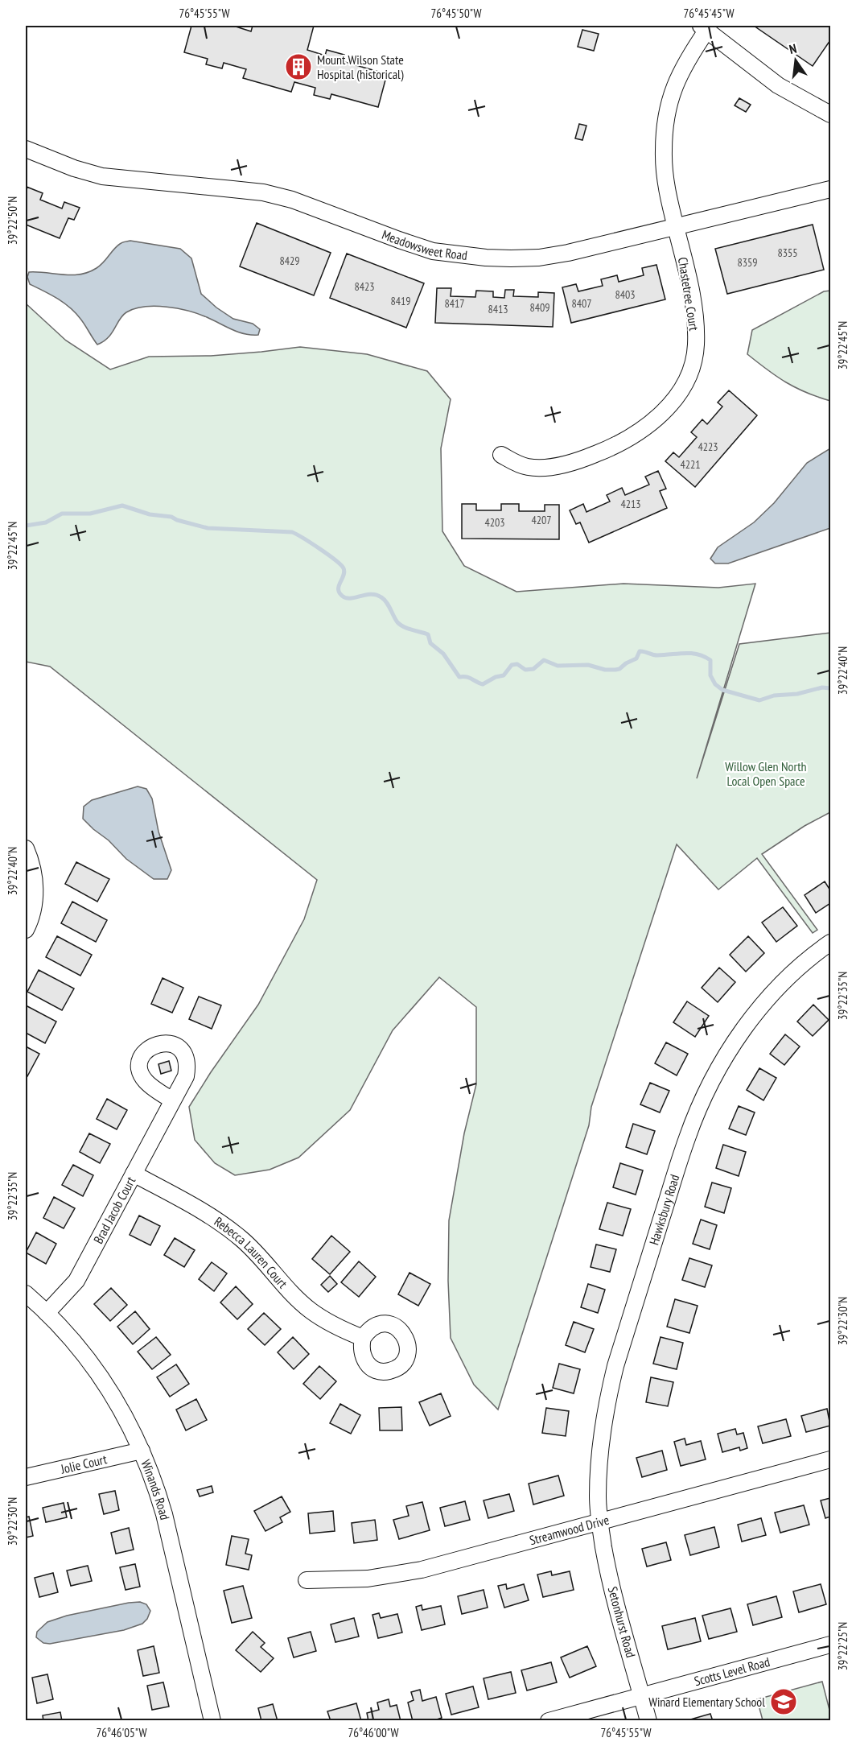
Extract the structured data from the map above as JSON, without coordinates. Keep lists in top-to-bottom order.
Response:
{
  "streets": {
    "street": [
      "Meadowsweet Road",
      "Chastetree Court",
      "Brad Jacob Court",
      "Hawksbury Road",
      "Rebecca Lauren Court",
      "Jolie Court",
      "Winands Road",
      "Streamwood Drive",
      "Setonhurst Road",
      "Scotts Level Road"
    ]
  },
  "crossings": [
    ["Meadowsweet Road", "Chastetree Court"],
    ["Brad Jacob Court", "Rebecca Lauren Court"],
    ["Brad Jacob Court", "Winands Road"],
    ["Hawksbury Road", "Streamwood Drive"],
    ["Hawksbury Road", "Setonhurst Road"],
    ["Jolie Court", "Winands Road"],
    ["Streamwood Drive", "Setonhurst Road"],
    ["Setonhurst Road", "Scotts Level Road"]
  ],
  "parks": ["Willow Glen North Local Open Space"],
  "places": {
    "building": ["Mount Wilson State Hospital (historical)"],
    "school or university": ["Winard Elementary School"]
  },
  "house_numbers": [
    "8355",
    "8429",
    "8359",
    "8423",
    "8403",
    "8419",
    "8417",
    "8407",
    "8409",
    "8413",
    "4223",
    "4221",
    "4213",
    "4207",
    "4203"
  ],
  "north": "top",
  "coordinates": [
    "76°45'55\"W",
    "76°45'50\"W",
    "76°45'45\"W",
    "39°22'50\"N",
    "39°22'45\"N",
    "39°22'40\"N",
    "39°22'35\"N",
    "39°22'30\"N",
    "39°22'25\"N",
    "76°46'05\"W",
    "76°46'00\"W"
  ]
}
